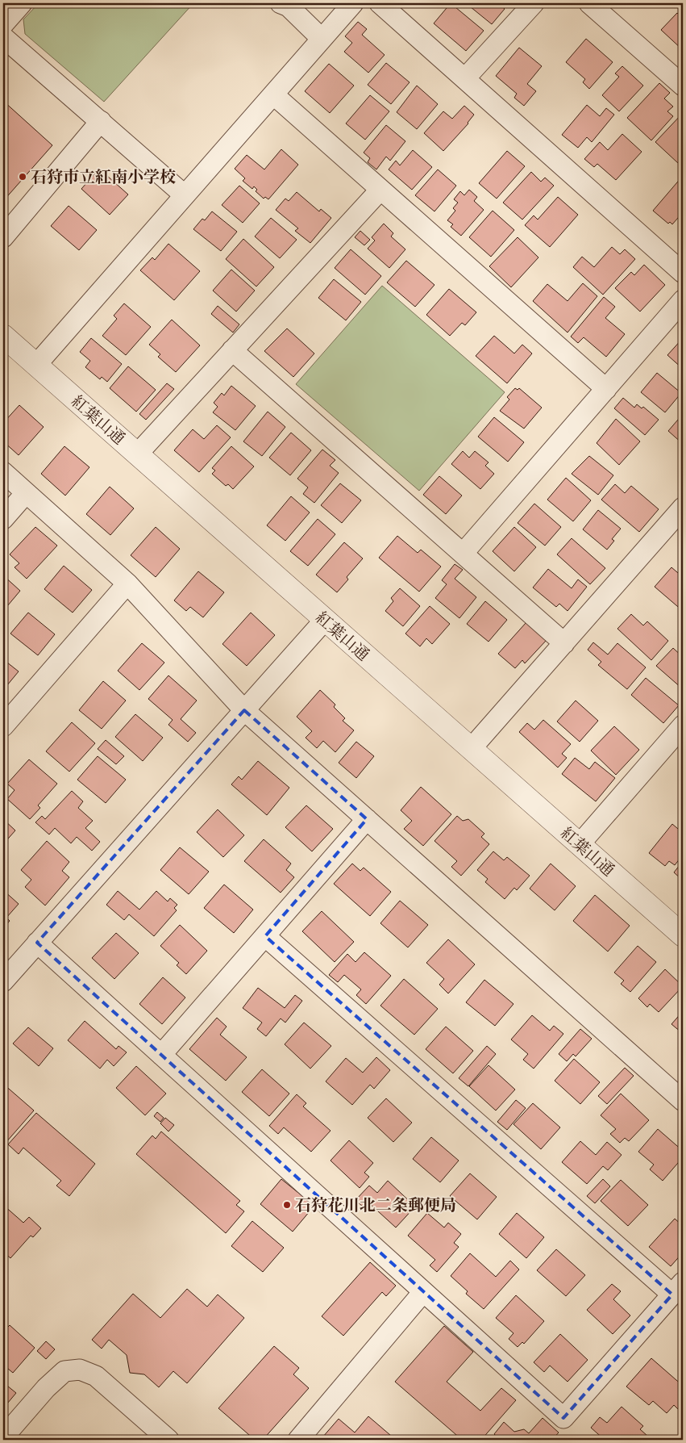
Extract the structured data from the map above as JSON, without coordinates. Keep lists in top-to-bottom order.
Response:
{
  "streets": {
    "street": ["紅葉山通"]
  },
  "places": ["石狩市立紅南小学校", "石狩花川北二条郵便局"]
}
